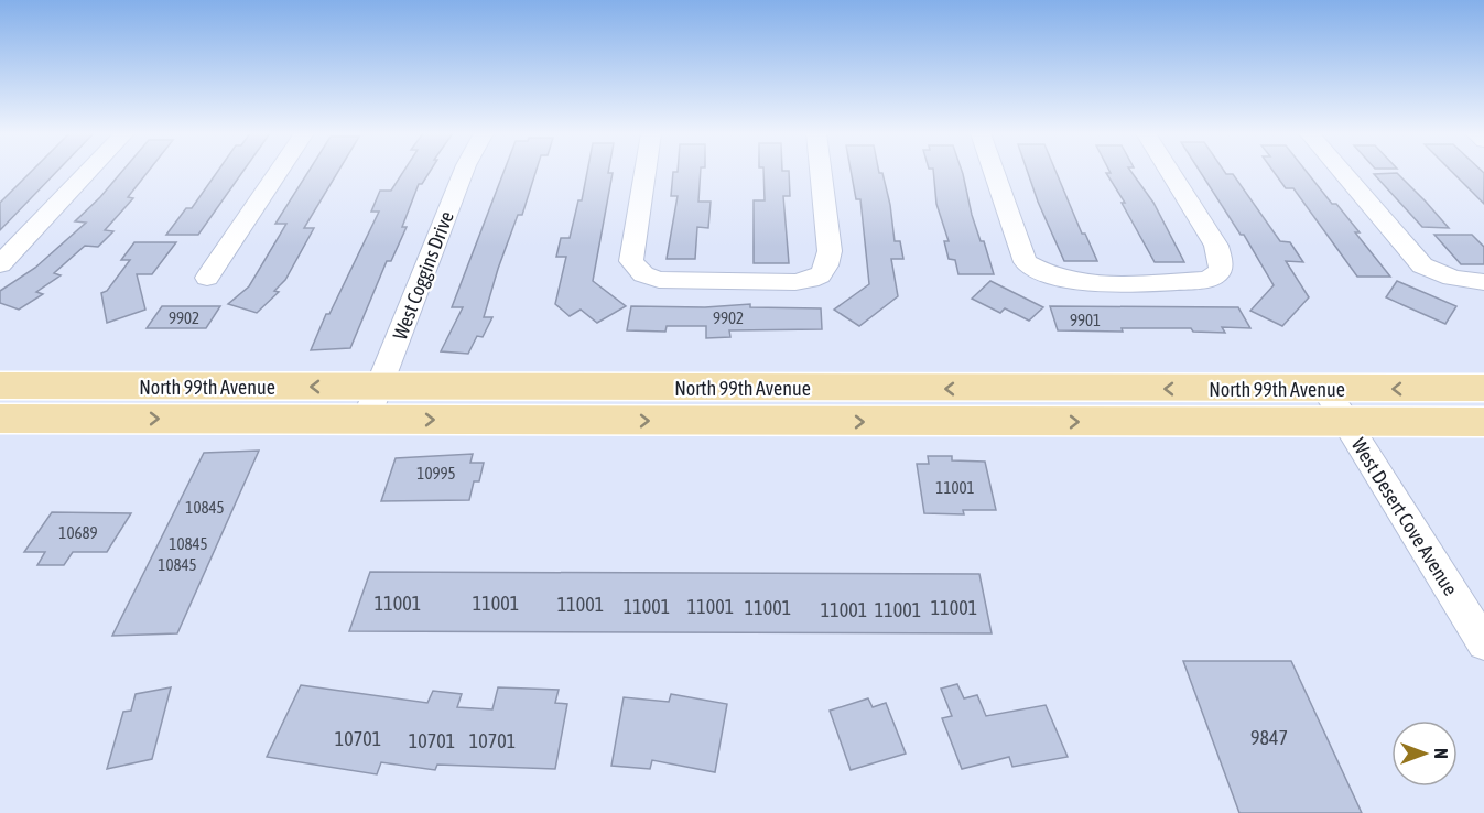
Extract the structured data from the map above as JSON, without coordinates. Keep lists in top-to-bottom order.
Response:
{
  "streets": {
    "main road": ["North 99th Avenue"],
    "street": ["West Coggins Drive", "West Desert Cove Avenue"]
  },
  "crossings": [
    ["West Coggins Drive", "North 99th Avenue"],
    ["North 99th Avenue", "West Desert Cove Avenue"]
  ],
  "house_numbers": [
    "9902",
    "9902",
    "9901",
    "10995",
    "11001",
    "10845",
    "10689",
    "10845",
    "10845",
    "11001",
    "11001",
    "11001",
    "11001",
    "11001",
    "11001",
    "11001",
    "11001",
    "11001",
    "9847",
    "10701",
    "10701",
    "10701"
  ],
  "north": "right"
}
